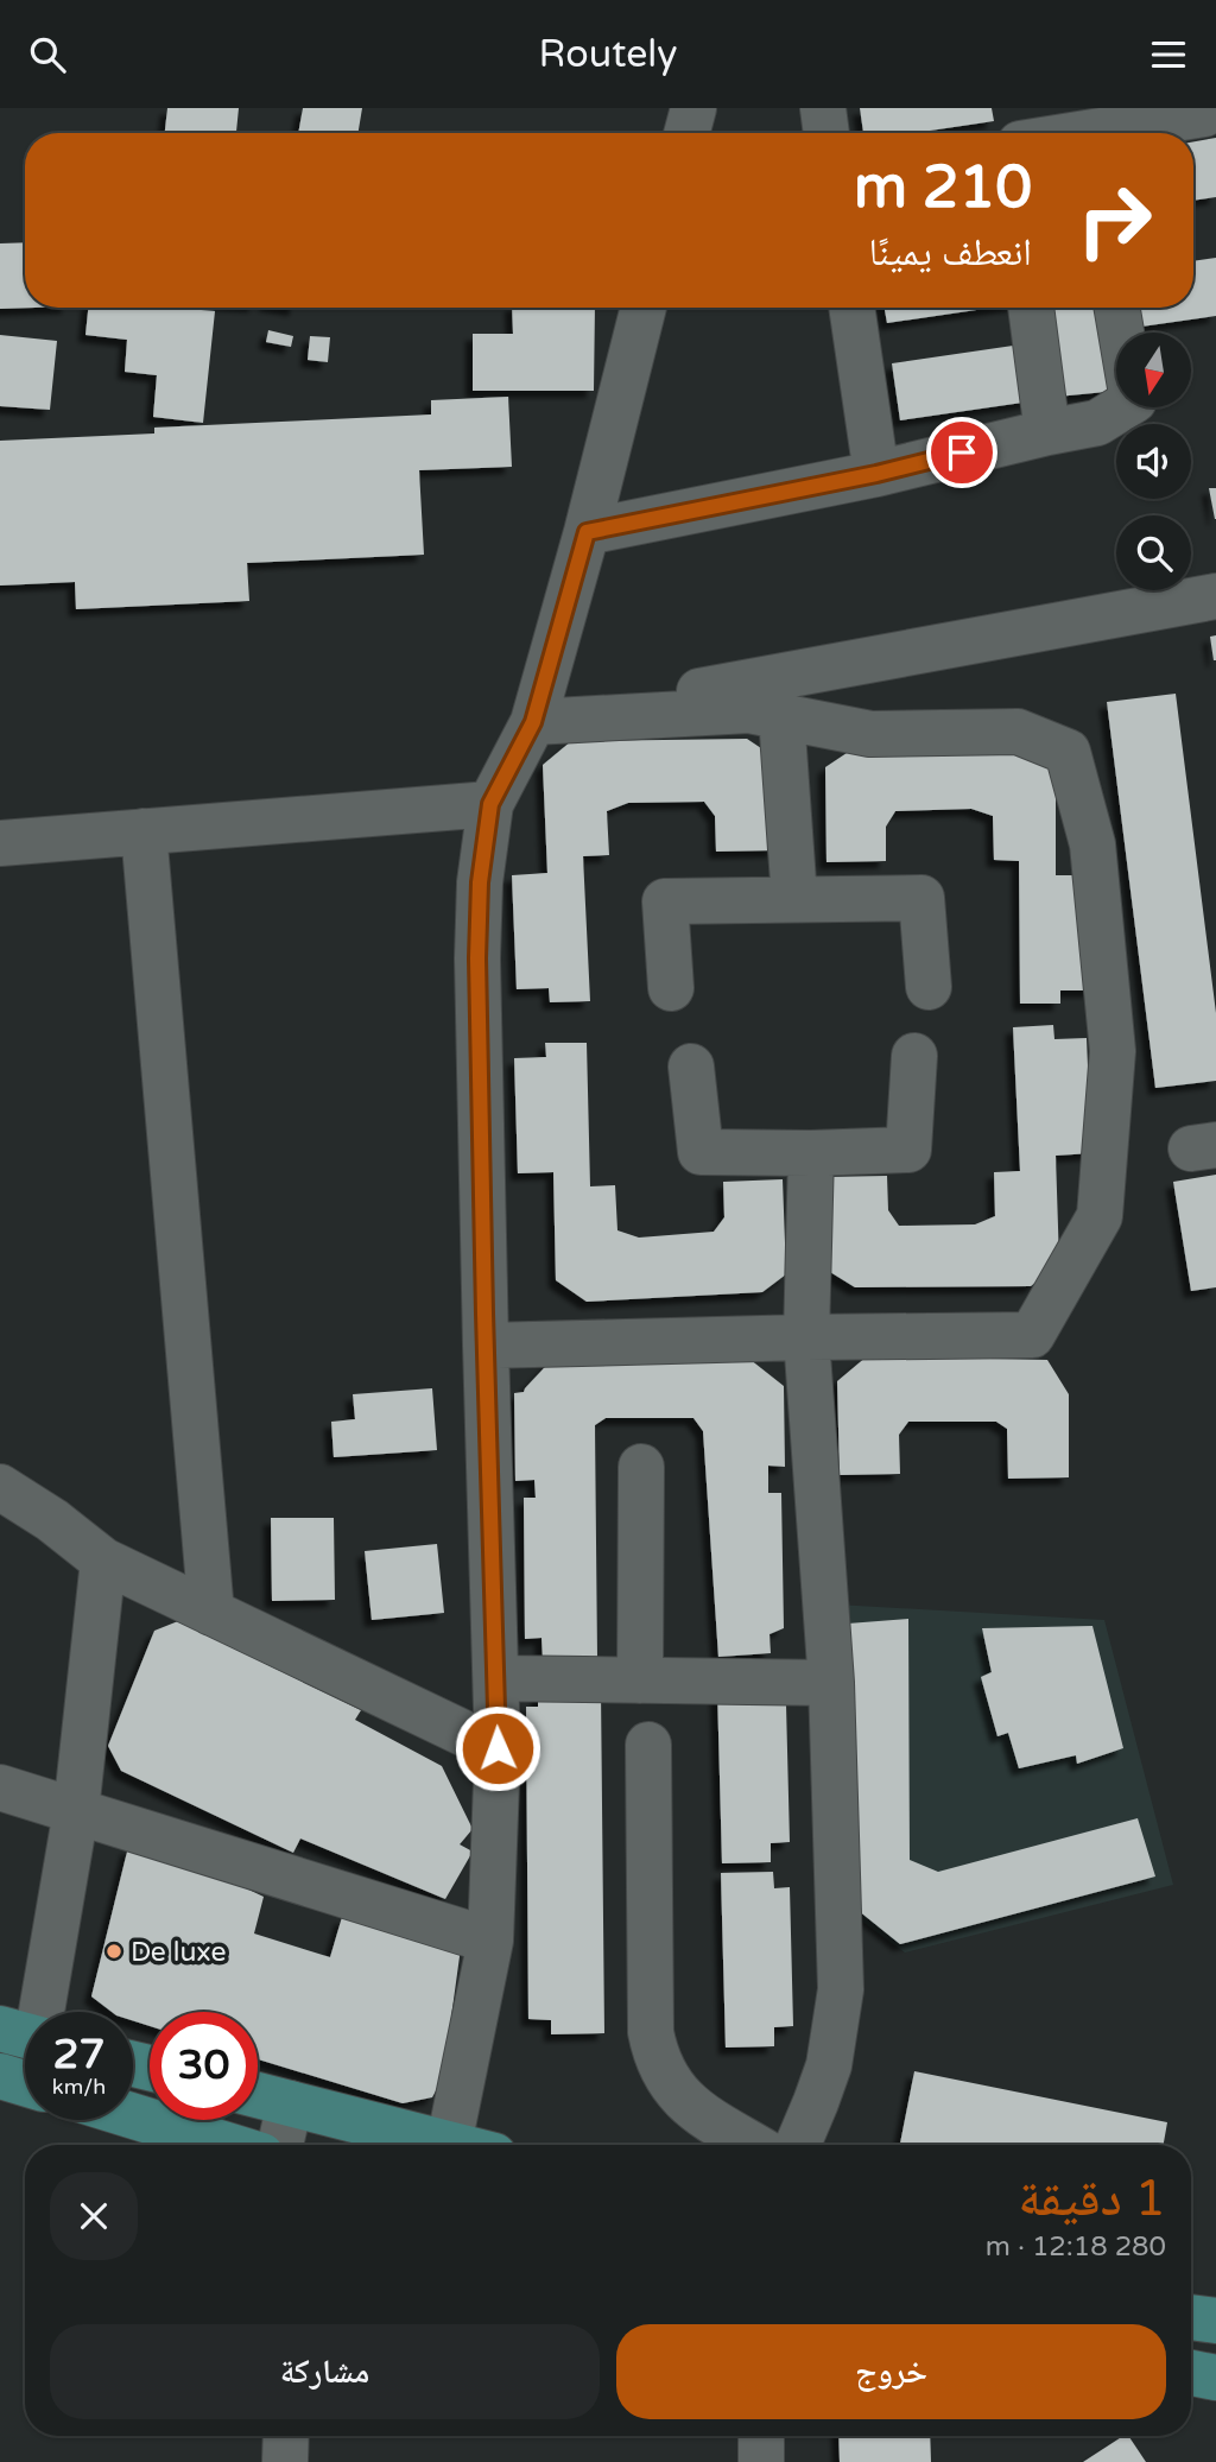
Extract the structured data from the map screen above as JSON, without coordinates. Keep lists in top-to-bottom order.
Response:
{
  "places": ["De luxe"],
  "north": "bottom",
  "page": {
    "header": "Routely",
    "turn": ["210 m", "انعطف يمينًا"],
    "speed": "27 km/h",
    "limit": "30",
    "heading": ["1 دقيقة", "280 m · 12:18"],
    "buttons": ["خروج", "مشاركة"]
  }
}
